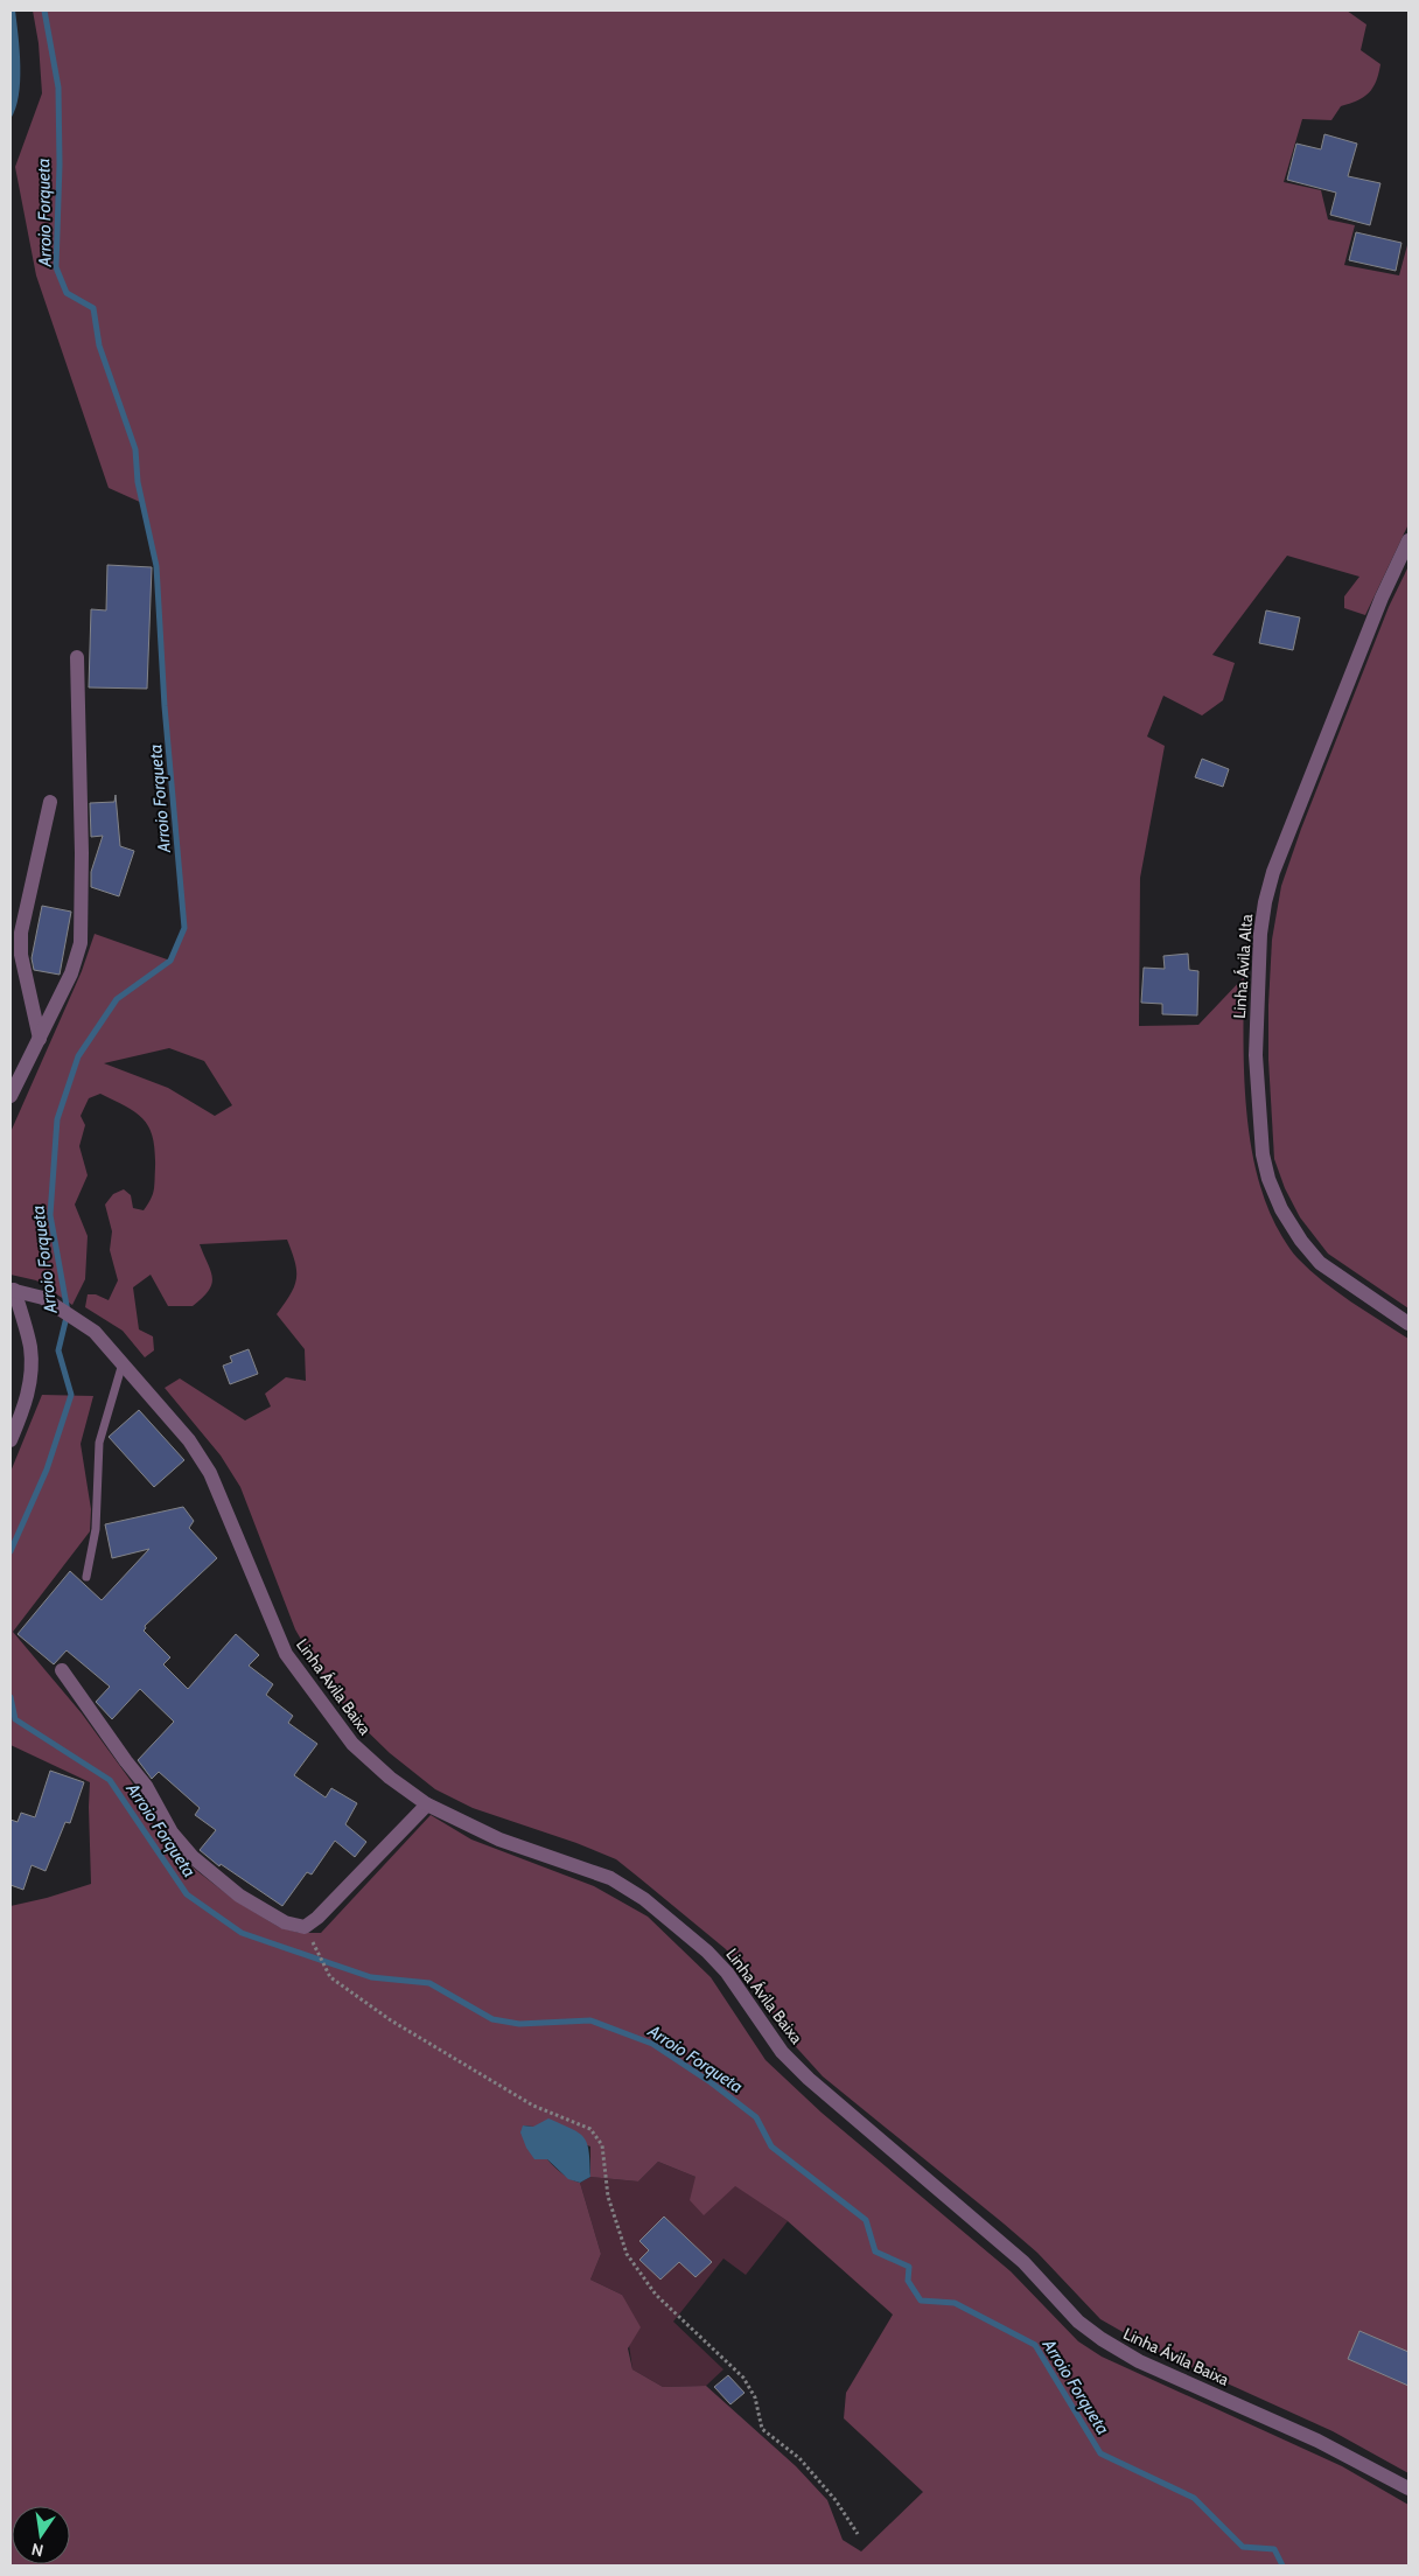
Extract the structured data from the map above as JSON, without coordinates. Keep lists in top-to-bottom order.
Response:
{
  "streets": {
    "street": ["Linha Ávila Alta", "Linha Ávila Baixa"]
  },
  "water": ["Arroio Forqueta"],
  "north": "bottom"
}
